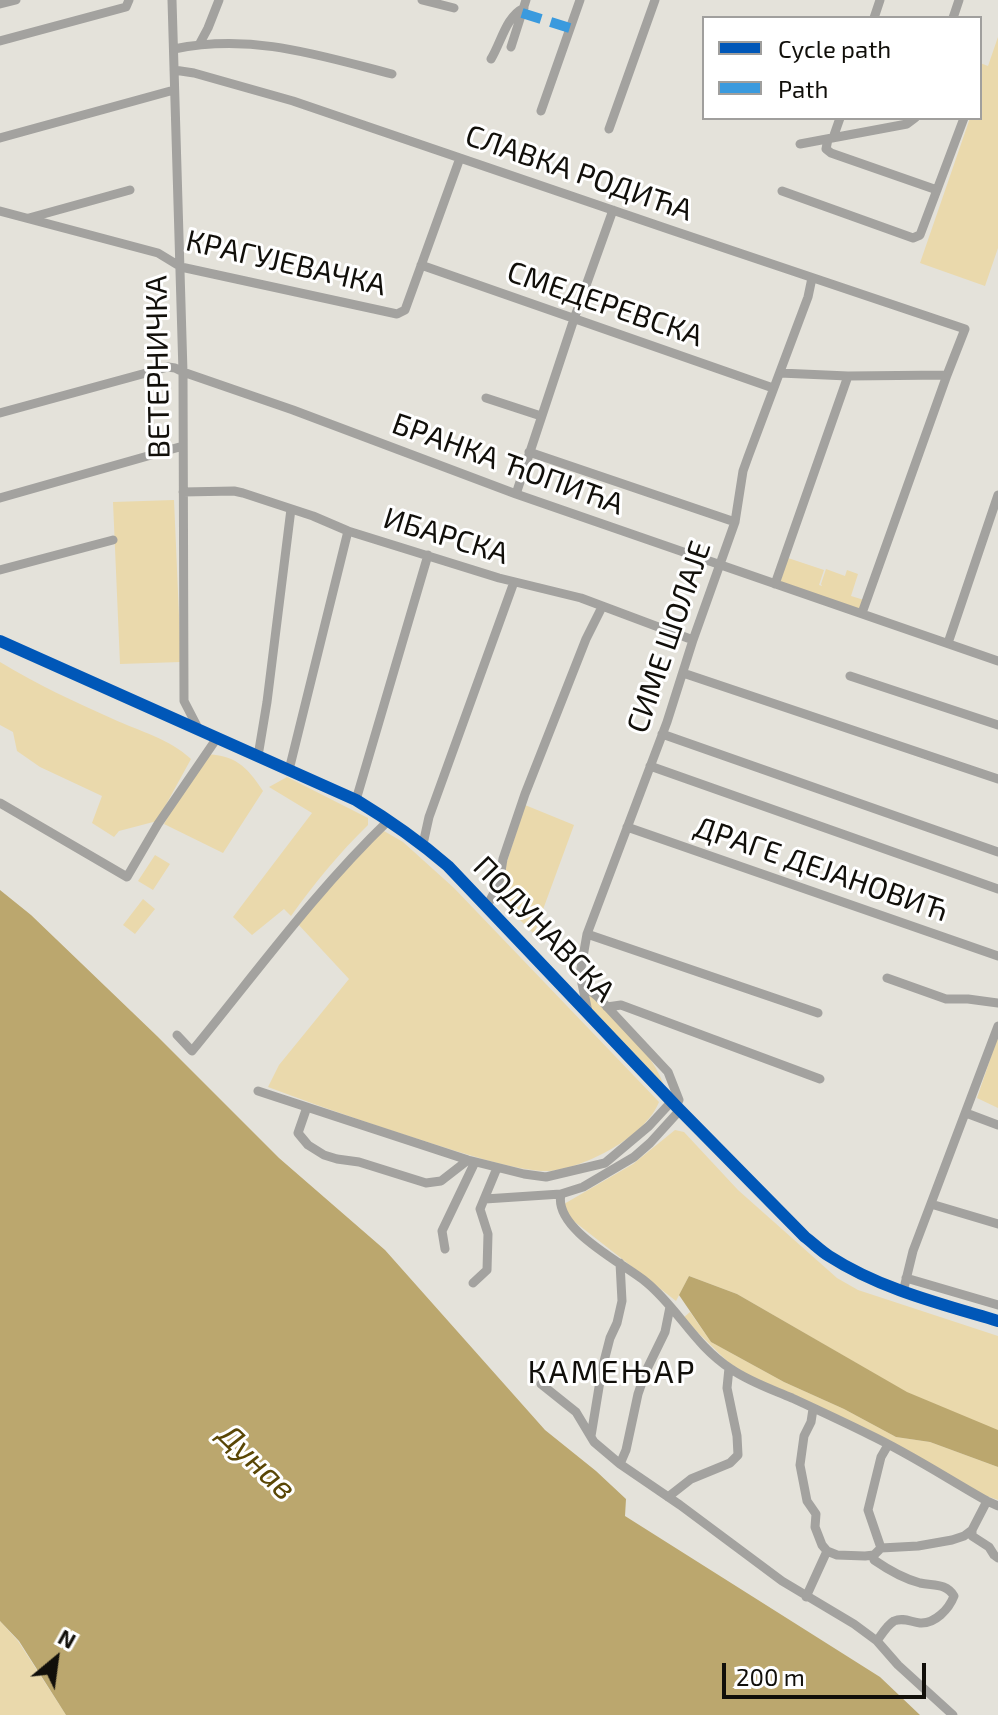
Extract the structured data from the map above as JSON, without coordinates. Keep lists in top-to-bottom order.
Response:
{
  "streets": {
    "street": [
      "СЛАВКА РОДИЋА",
      "КРАГУЈЕВАЧКА",
      "СМЕДЕРЕВСКА",
      "ВЕТЕРНИЧКА",
      "БРАНКА ЋОПИЋА",
      "ИБАРСКА",
      "СИМЕ ШОЛАЈЕ",
      "ДРАГЕ ДЕЈАНОВИЋ",
      "ПОДУНАВСКА"
    ]
  },
  "crossings": [
    ["СЛАВКА РОДИЋА", "КРАГУЈЕВАЧКА"],
    ["СЛАВКА РОДИЋА", "ВЕТЕРНИЧКА"],
    ["СЛАВКА РОДИЋА", "СИМЕ ШОЛАЈЕ"],
    ["КРАГУЈЕВАЧКА", "СМЕДЕРЕВСКА"],
    ["КРАГУЈЕВАЧКА", "ВЕТЕРНИЧКА"],
    ["СМЕДЕРЕВСКА", "СИМЕ ШОЛАЈЕ"],
    ["ВЕТЕРНИЧКА", "БРАНКА ЋОПИЋА"],
    ["ВЕТЕРНИЧКА", "ИБАРСКА"],
    ["ВЕТЕРНИЧКА", "ПОДУНАВСКА"],
    ["БРАНКА ЋОПИЋА", "СИМЕ ШОЛАЈЕ"],
    ["ИБАРСКА", "СИМЕ ШОЛАЈЕ"],
    ["СИМЕ ШОЛАЈЕ", "ДРАГЕ ДЕЈАНОВИЋ"],
    ["СИМЕ ШОЛАЈЕ", "ПОДУНАВСКА"]
  ],
  "districts": ["КАМЕЊАР"],
  "water": ["Дунав"],
  "legend": ["Cycle path", "Path"],
  "scale_bar": "200 m",
  "north": "top right"
}
